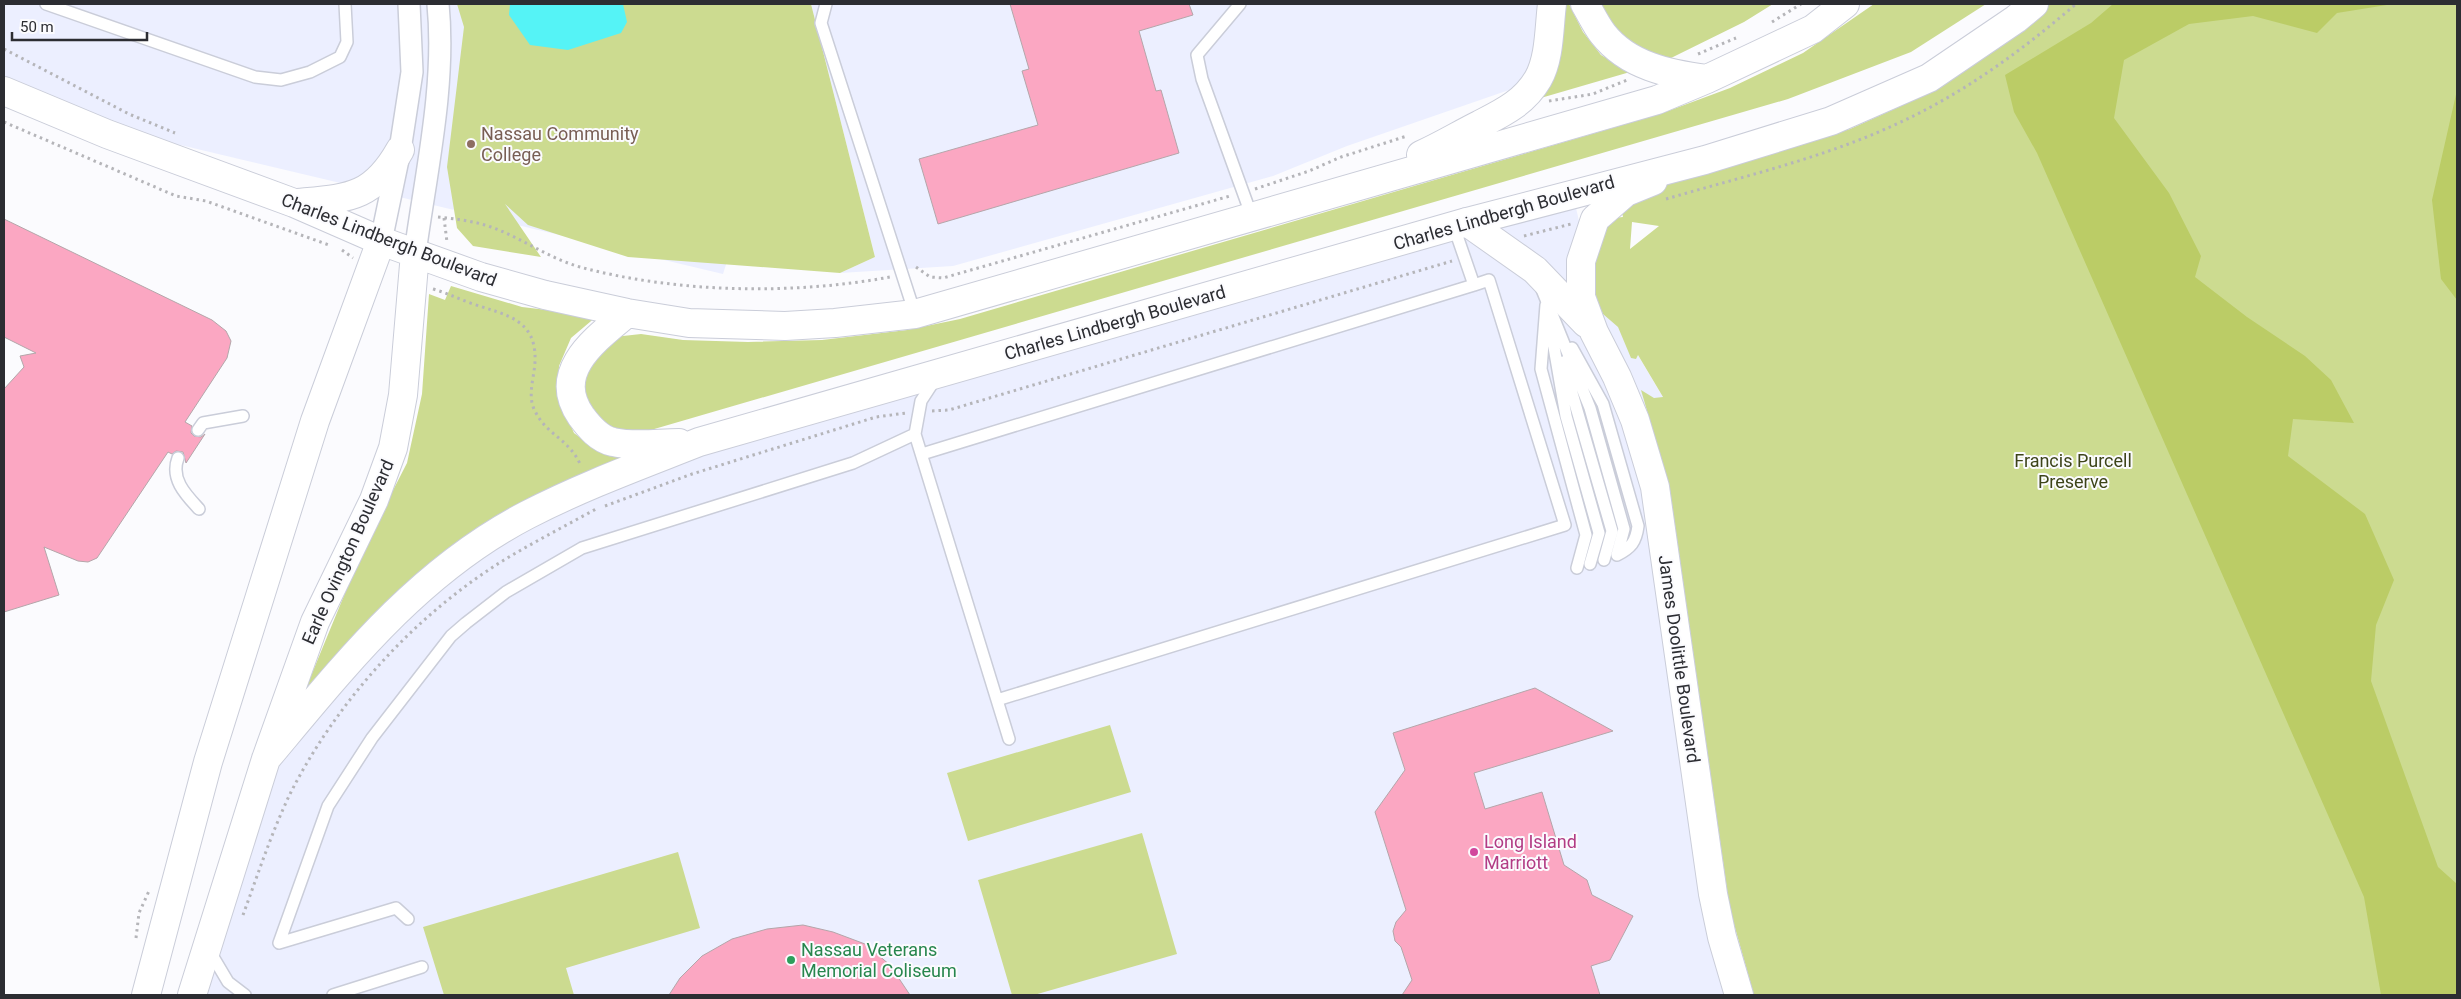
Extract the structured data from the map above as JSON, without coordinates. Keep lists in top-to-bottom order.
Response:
{
  "streets": {
    "main road": ["Charles Lindbergh Boulevard", "Earle Ovington Boulevard", "James Doolittle Boulevard"]
  },
  "crossings": [
    ["Charles Lindbergh Boulevard", "Earle Ovington Boulevard"],
    ["Charles Lindbergh Boulevard", "James Doolittle Boulevard"]
  ],
  "parks": ["Francis Purcell Preserve"],
  "places": ["Nassau Community College", "Long Island Marriott", "Nassau Veterans Memorial Coliseum"],
  "scale_bar": "50 m"
}
